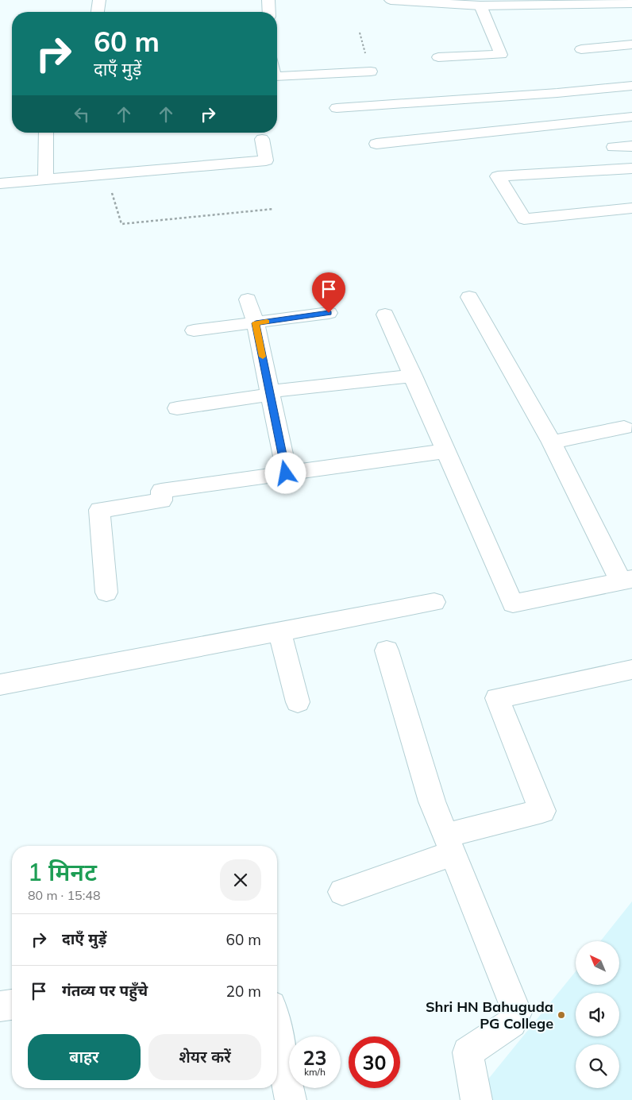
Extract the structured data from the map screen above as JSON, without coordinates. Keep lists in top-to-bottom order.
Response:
{
  "places": ["Shri HN Bahuguda PG College"],
  "north": "top left",
  "page": {
    "turn": ["60 m", "दाएँ मुड़ें"],
    "heading": ["1 मिनट", "80 m · 15:48"],
    "list": [
      {
        "name": "दाएँ मुड़ें",
        "value": "60 m"
      },
      {
        "name": "गंतव्य पर पहुँचे",
        "value": "20 m"
      }
    ],
    "buttons": ["बाहर", "शेयर करें"],
    "speed": "23 km/h",
    "limit": "30"
  }
}
